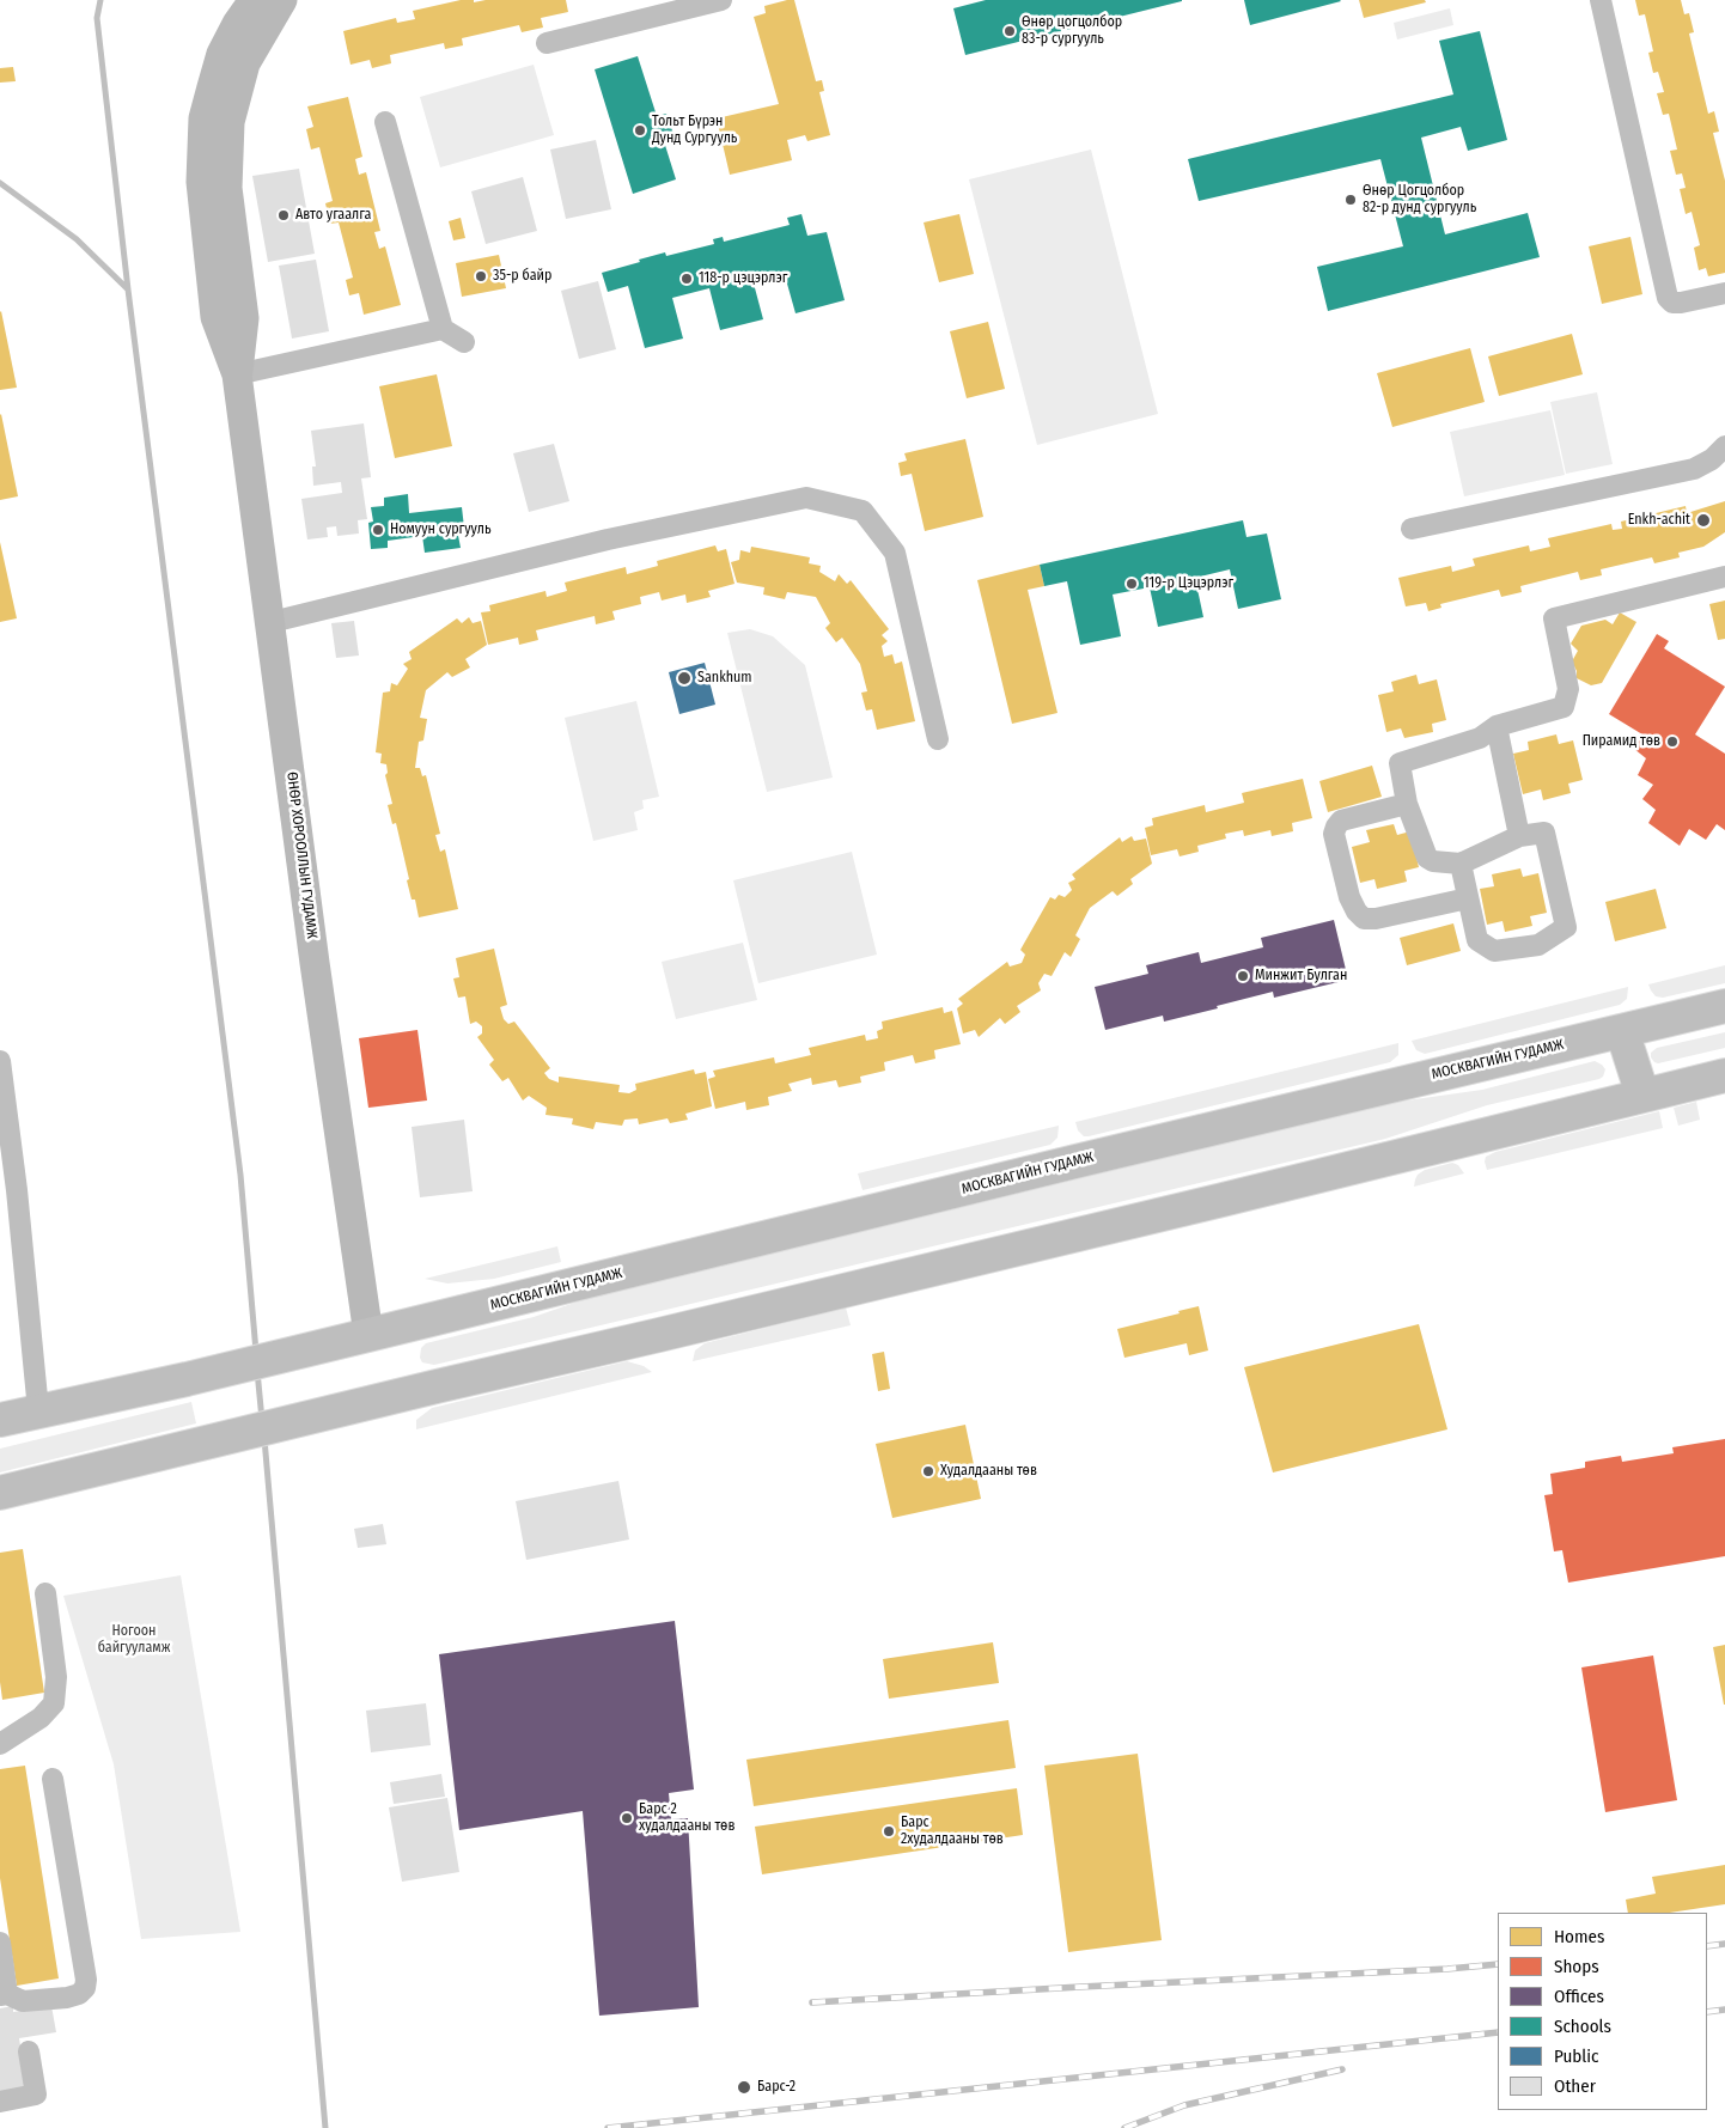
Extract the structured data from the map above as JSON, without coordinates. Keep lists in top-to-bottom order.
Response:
{
  "streets": {
    "highway": ["МОСКВАГИЙН ГУДАМЖ"],
    "main road": ["ӨНӨР ХОРООЛЛЫН ГУДАМЖ"]
  },
  "crossings": [
    ["ӨНӨР ХОРООЛЛЫН ГУДАМЖ", "МОСКВАГИЙН ГУДАМЖ"]
  ],
  "parks": ["Ногоон байгууламж"],
  "places": [
    "Өнөр цогцолбор 83-р сургууль",
    "Тольт Бүрэн Дунд Сургууль",
    "Өнөр Цогцолбор 82-р дунд сургууль",
    "Авто угаалга",
    "35-р байр",
    "118-р цэцэрлэг",
    "Enkh-achit",
    "Номуун сургууль",
    "119-р Цэцэрлэг",
    "Sankhum",
    "Пирамид төв",
    "Минжит Булган",
    "Худалдааны төв",
    "Барс 2 худалдааны төв",
    "Барс 2худалдааны төв",
    "Барс-2"
  ],
  "legend": [
    "Homes",
    "Shops",
    "Offices",
    "Schools",
    "Public",
    "Other"
  ]
}
